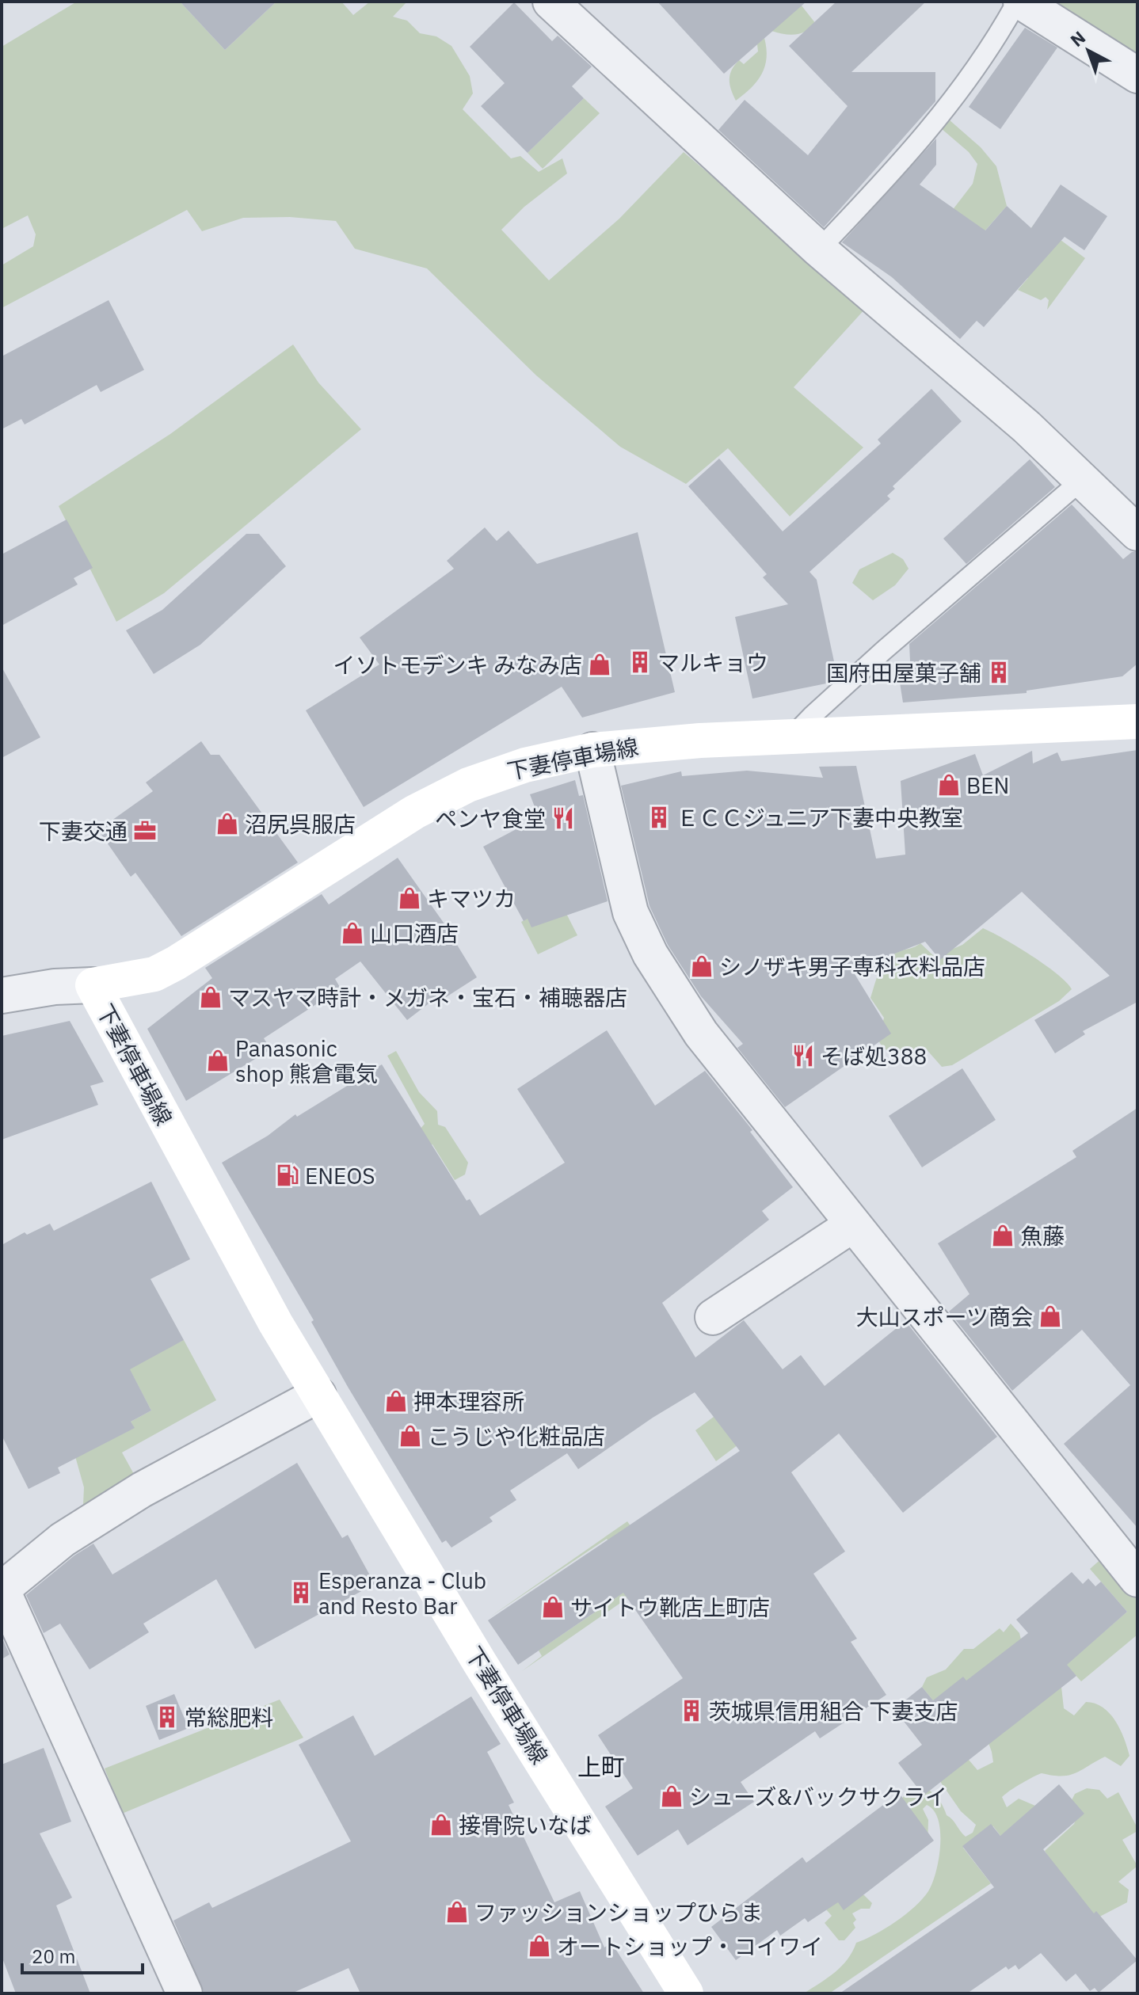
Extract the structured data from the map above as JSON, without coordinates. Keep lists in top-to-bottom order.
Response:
{
  "streets": {
    "main road": ["下妻停車場線"]
  },
  "districts": ["上町"],
  "places": {
    "building": [
      "マルキョウ",
      "国府田屋菓子舗",
      "ＥＣＣジュニア下妻中央教室",
      "Esperanza - Club and Resto Bar",
      "茨城県信用組合 下妻支店",
      "常総肥料"
    ],
    "shop": [
      "イソトモデンキ みなみ店",
      "BEN",
      "沼尻呉服店",
      "キマツカ",
      "山口酒店",
      "シノザキ男子専科衣料品店",
      "マスヤマ時計・メガネ・宝石・補聴器店",
      "Panasonic shop 熊倉電気",
      "魚藤",
      "大山スポーツ商会",
      "押本理容所",
      "こうじや化粧品店",
      "サイトウ靴店上町店",
      "シューズ&バックサクライ",
      "接骨院いなば",
      "ファッションショップひらま",
      "オートショップ・コイワイ"
    ],
    "restaurant": ["ペンヤ食堂", "そば処388"],
    "office": ["下妻交通"],
    "fuel station": ["ENEOS"]
  },
  "scale_bar": "20 m",
  "north": "top left"
}
